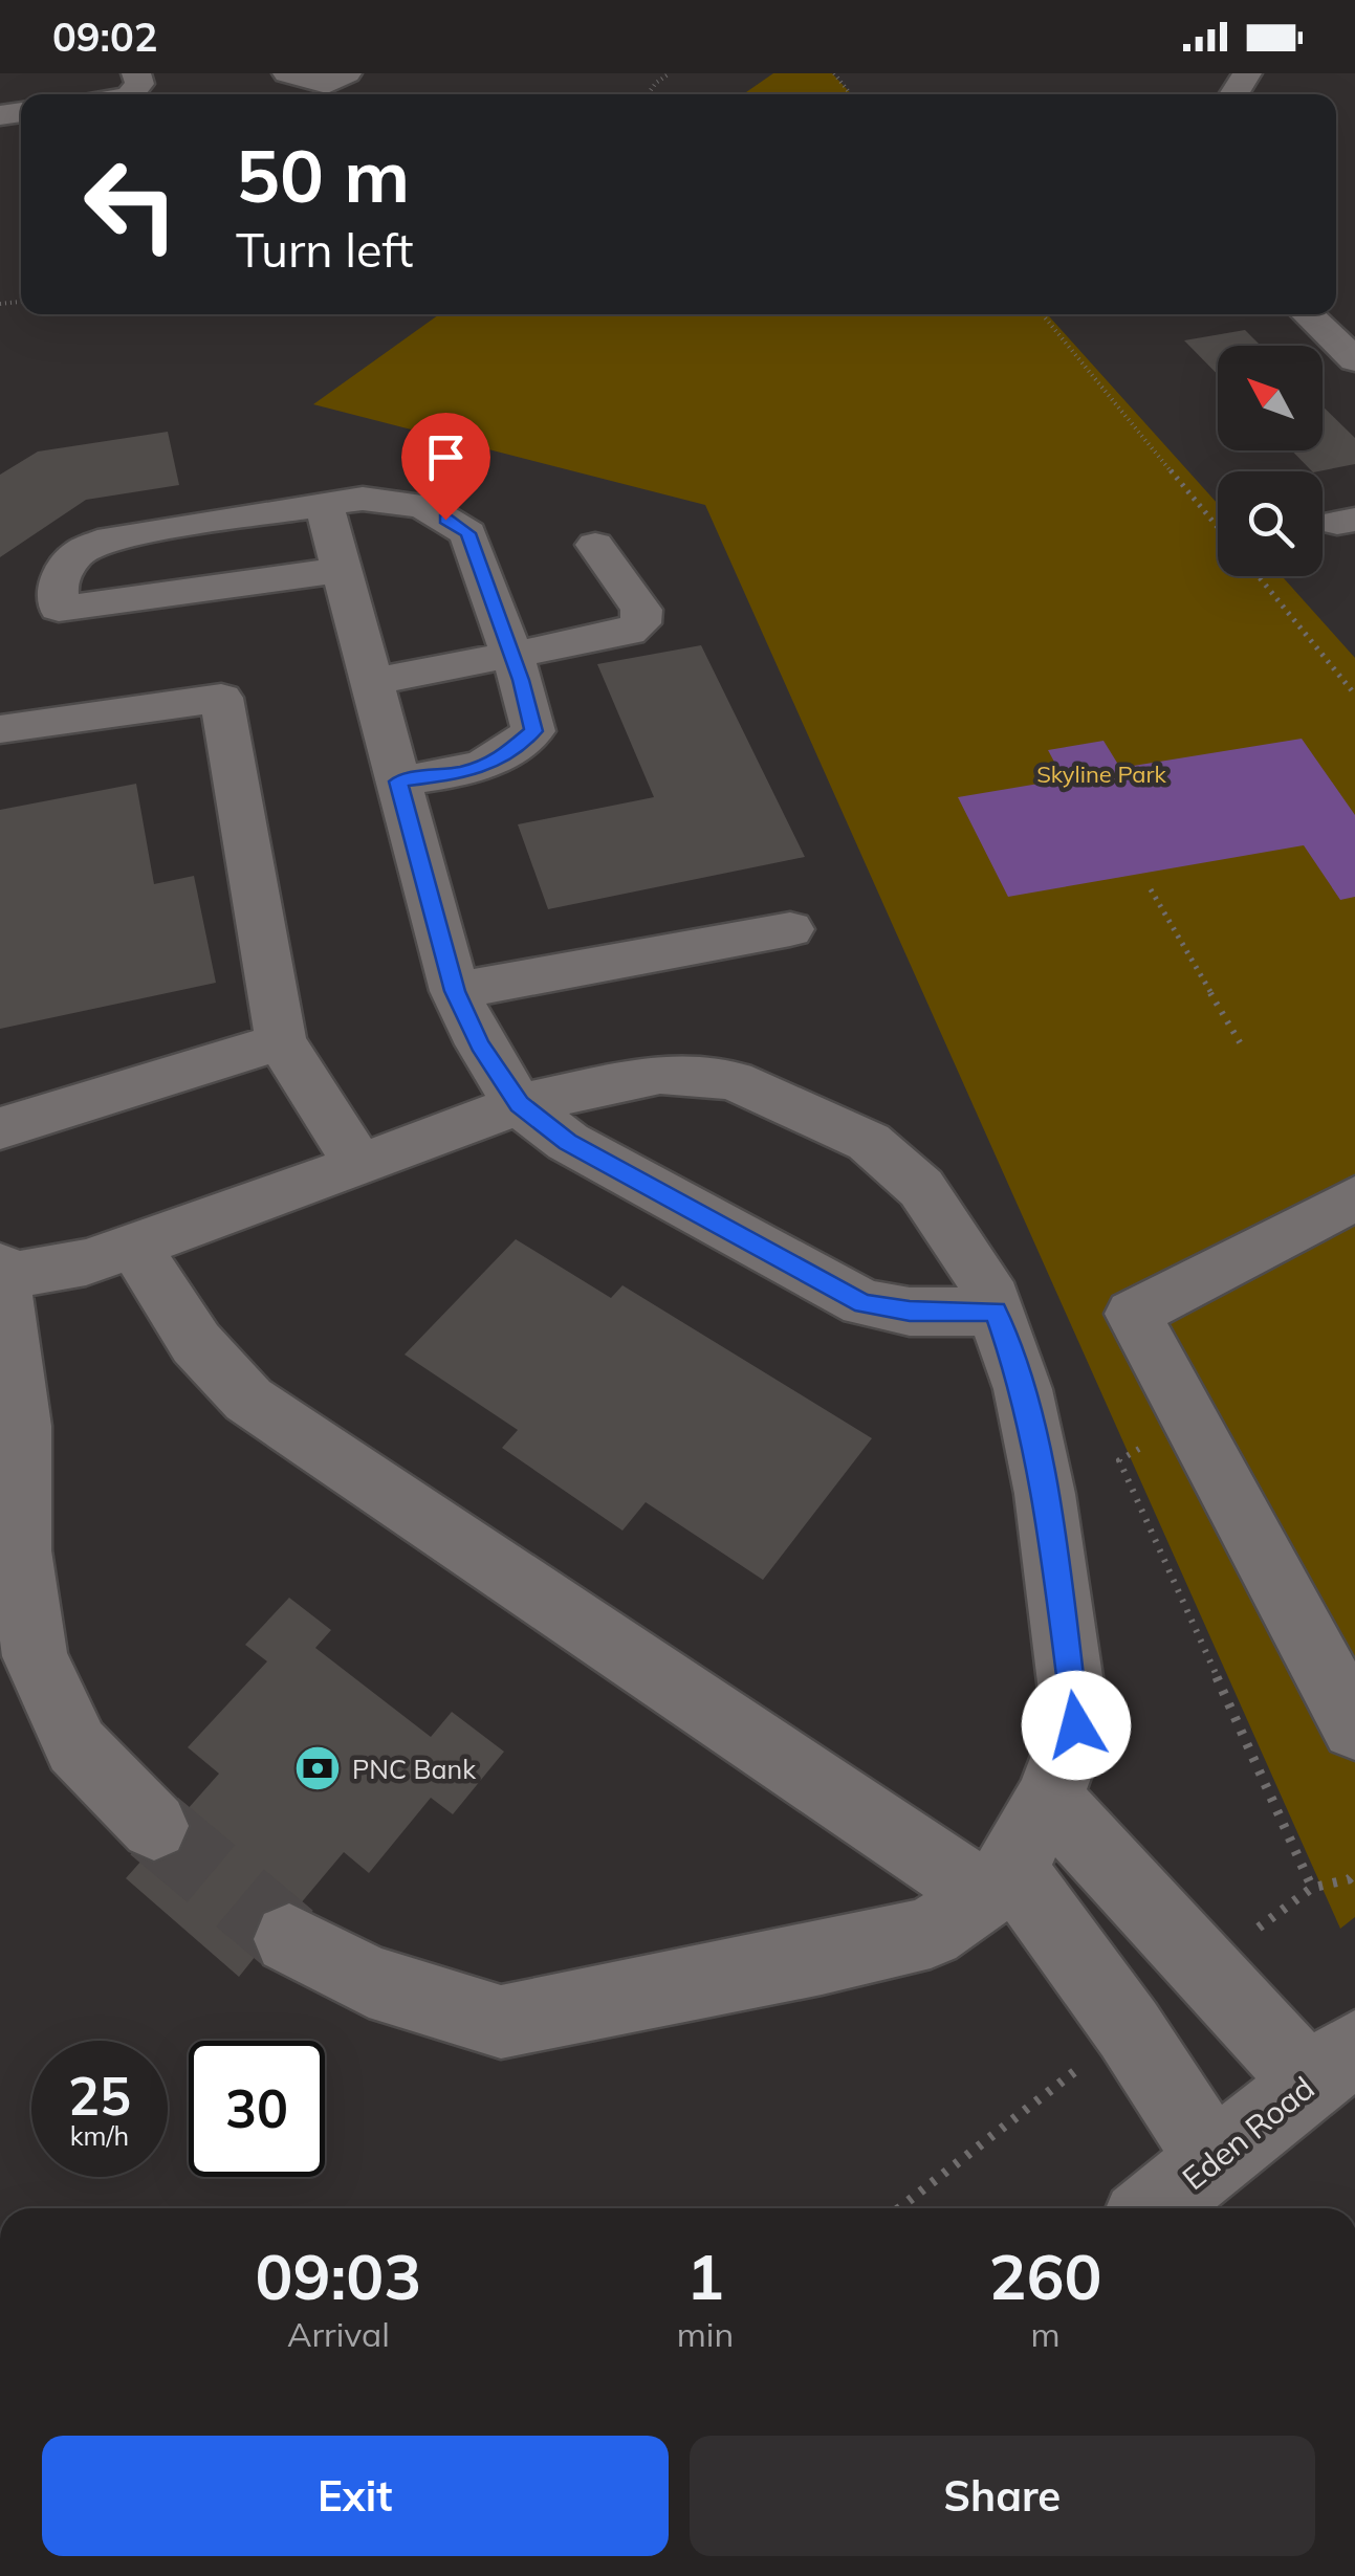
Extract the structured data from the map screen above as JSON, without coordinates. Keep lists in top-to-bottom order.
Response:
{
  "streets": {
    "street": ["Eden Road"]
  },
  "parks": ["Skyline Park"],
  "places": {
    "bank": ["PNC Bank"]
  },
  "north": "top left",
  "page": {
    "status": "09:02",
    "turn": ["50 m", "Turn left"],
    "speed": "25 km/h",
    "limit": "30",
    "eta": [
      "09:03",
      "Arrival",
      "1",
      "min",
      "260",
      "m"
    ],
    "buttons": ["Exit", "Share"]
  }
}
